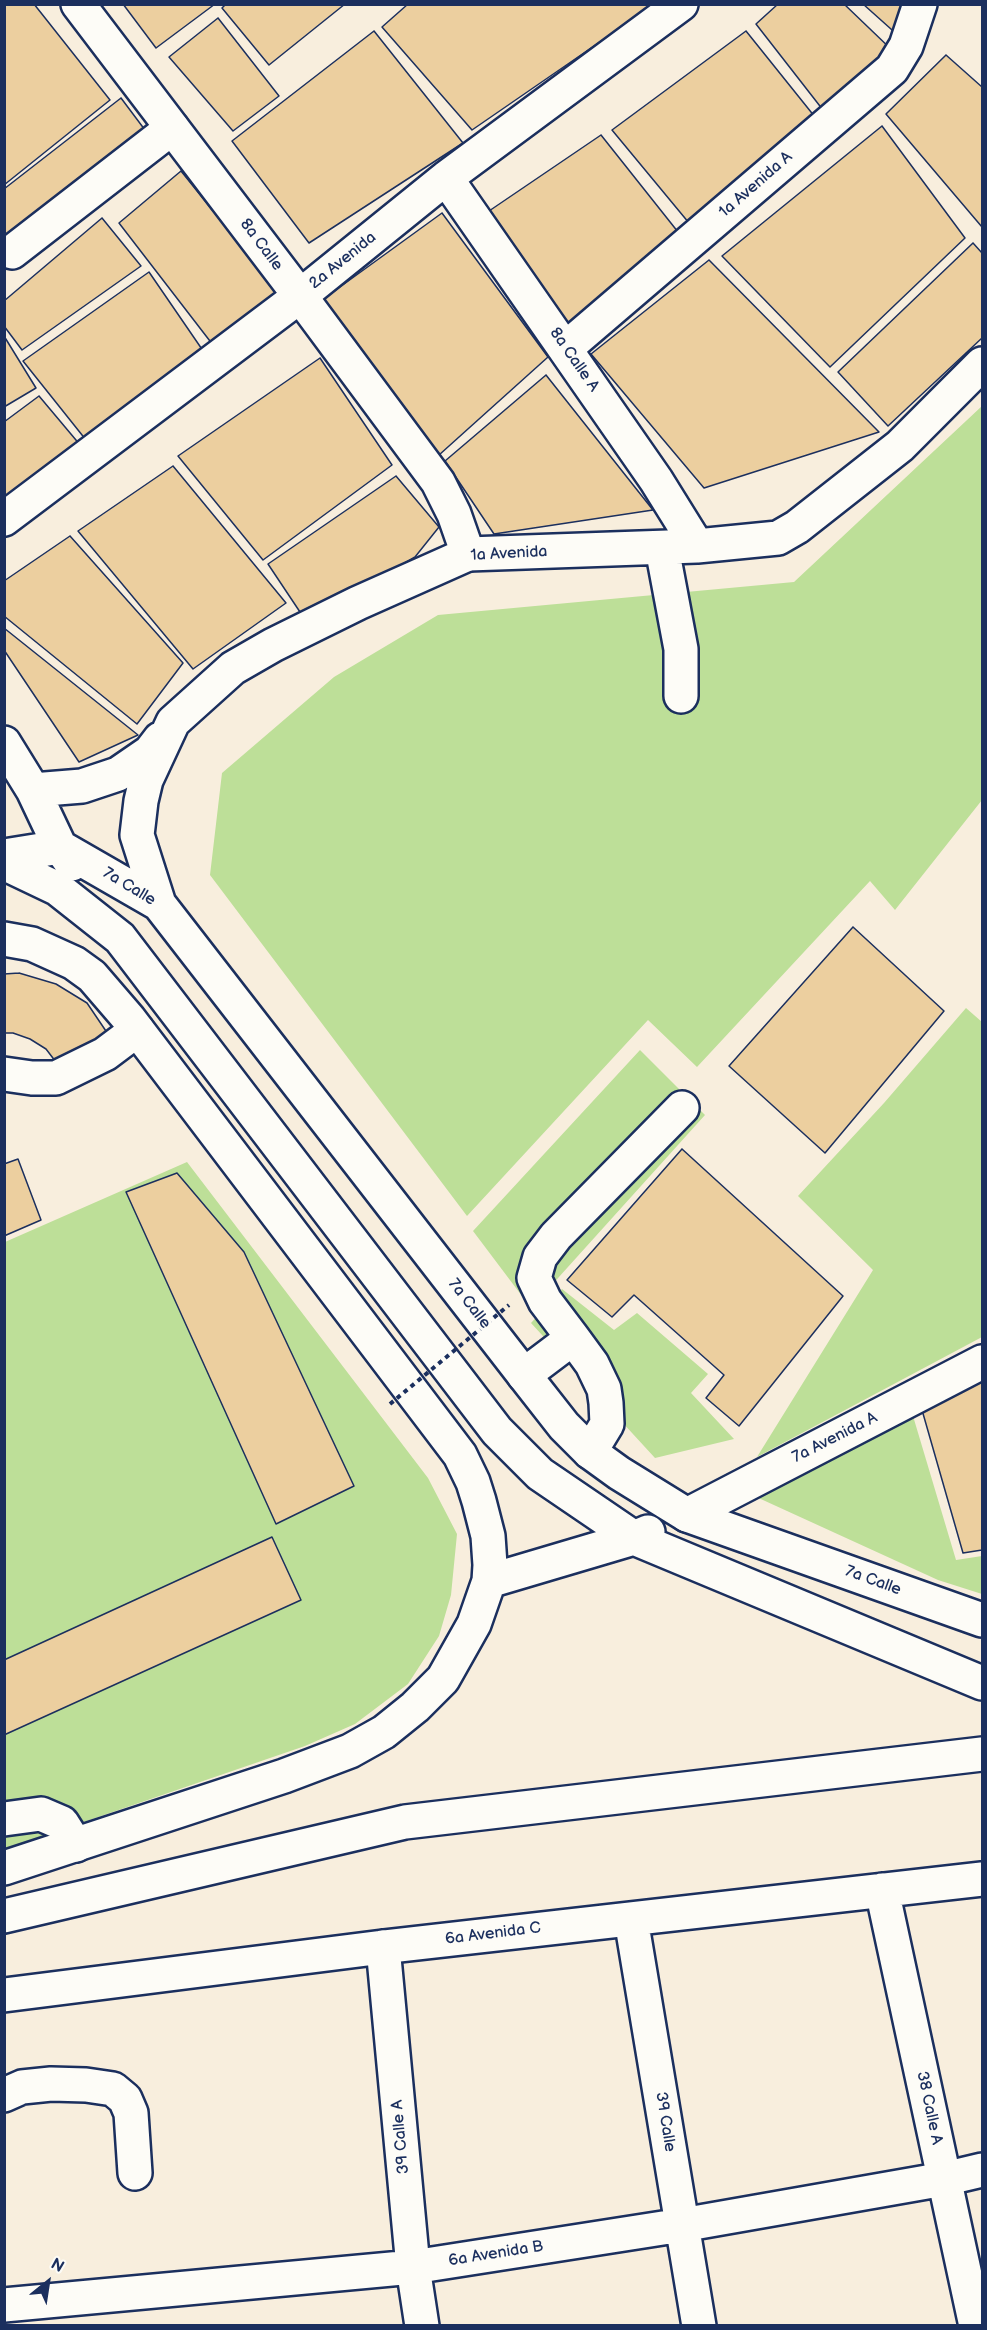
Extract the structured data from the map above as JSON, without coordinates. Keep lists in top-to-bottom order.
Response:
{
  "streets": {
    "main road": [
      "1a Avenida A",
      "8a Calle",
      "2a Avenida",
      "8a Calle A",
      "1a Avenida",
      "7a Calle",
      "7a Avenida A",
      "6a Avenida C",
      "38 Calle A",
      "39 Calle",
      "39 Calle A",
      "6a Avenida B"
    ]
  },
  "crossings": [
    ["1a Avenida A", "8a Calle A"],
    ["8a Calle", "2a Avenida"],
    ["8a Calle", "1a Avenida"],
    ["2a Avenida", "8a Calle A"],
    ["8a Calle A", "1a Avenida"],
    ["1a Avenida", "7a Calle"],
    ["7a Calle", "7a Avenida A"],
    ["6a Avenida C", "38 Calle A"],
    ["6a Avenida C", "39 Calle"],
    ["6a Avenida C", "39 Calle A"],
    ["38 Calle A", "6a Avenida B"],
    ["39 Calle", "6a Avenida B"],
    ["39 Calle A", "6a Avenida B"]
  ],
  "north": "top right"
}
